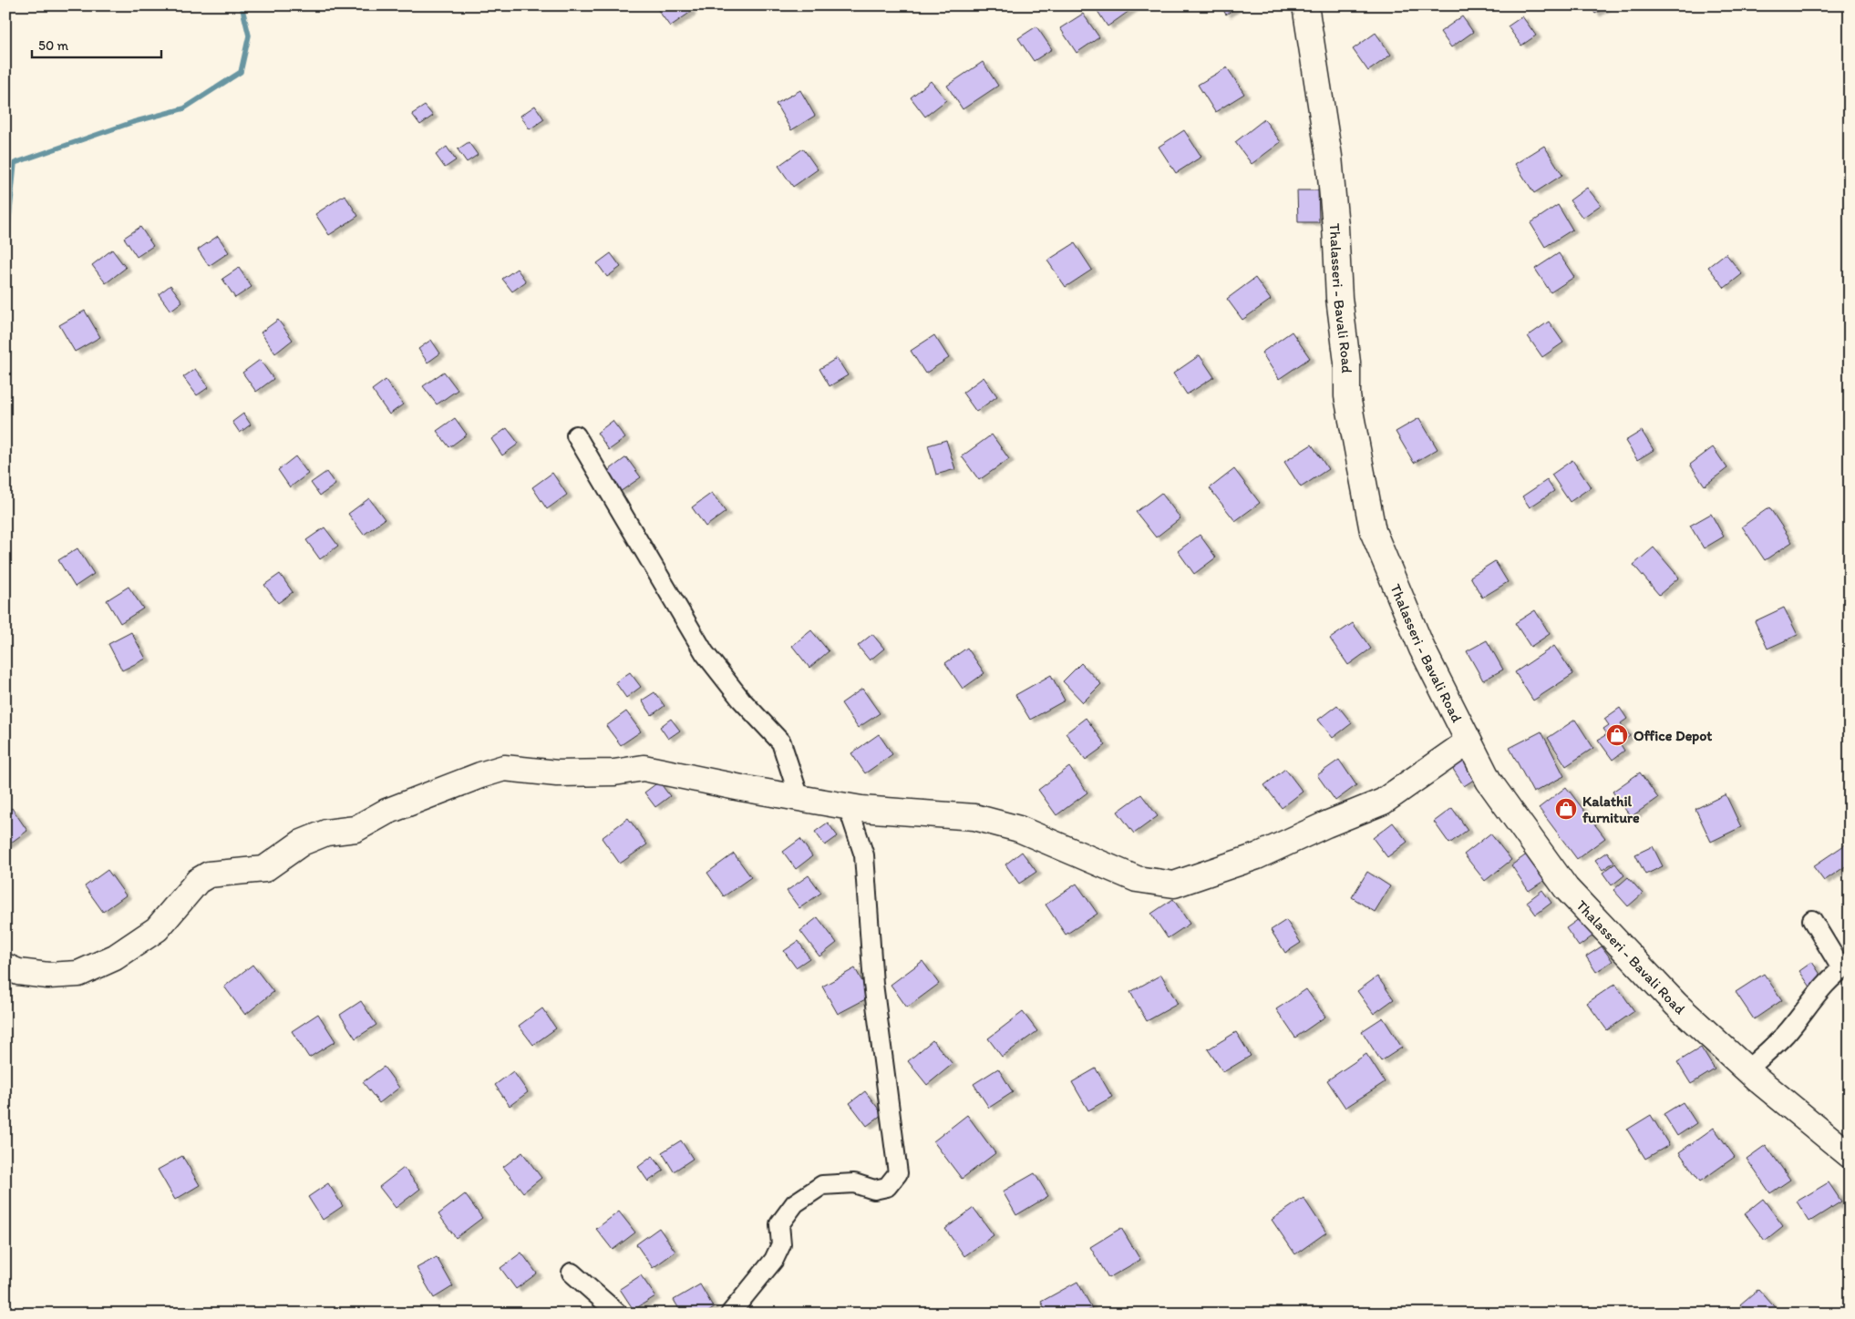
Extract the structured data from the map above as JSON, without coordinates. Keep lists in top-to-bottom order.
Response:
{
  "streets": {
    "street": ["Thalasseri - Bavali Road"]
  },
  "places": {
    "shop": ["Office Depot", "Kalathil furniture"]
  },
  "scale_bar": "50 m"
}
